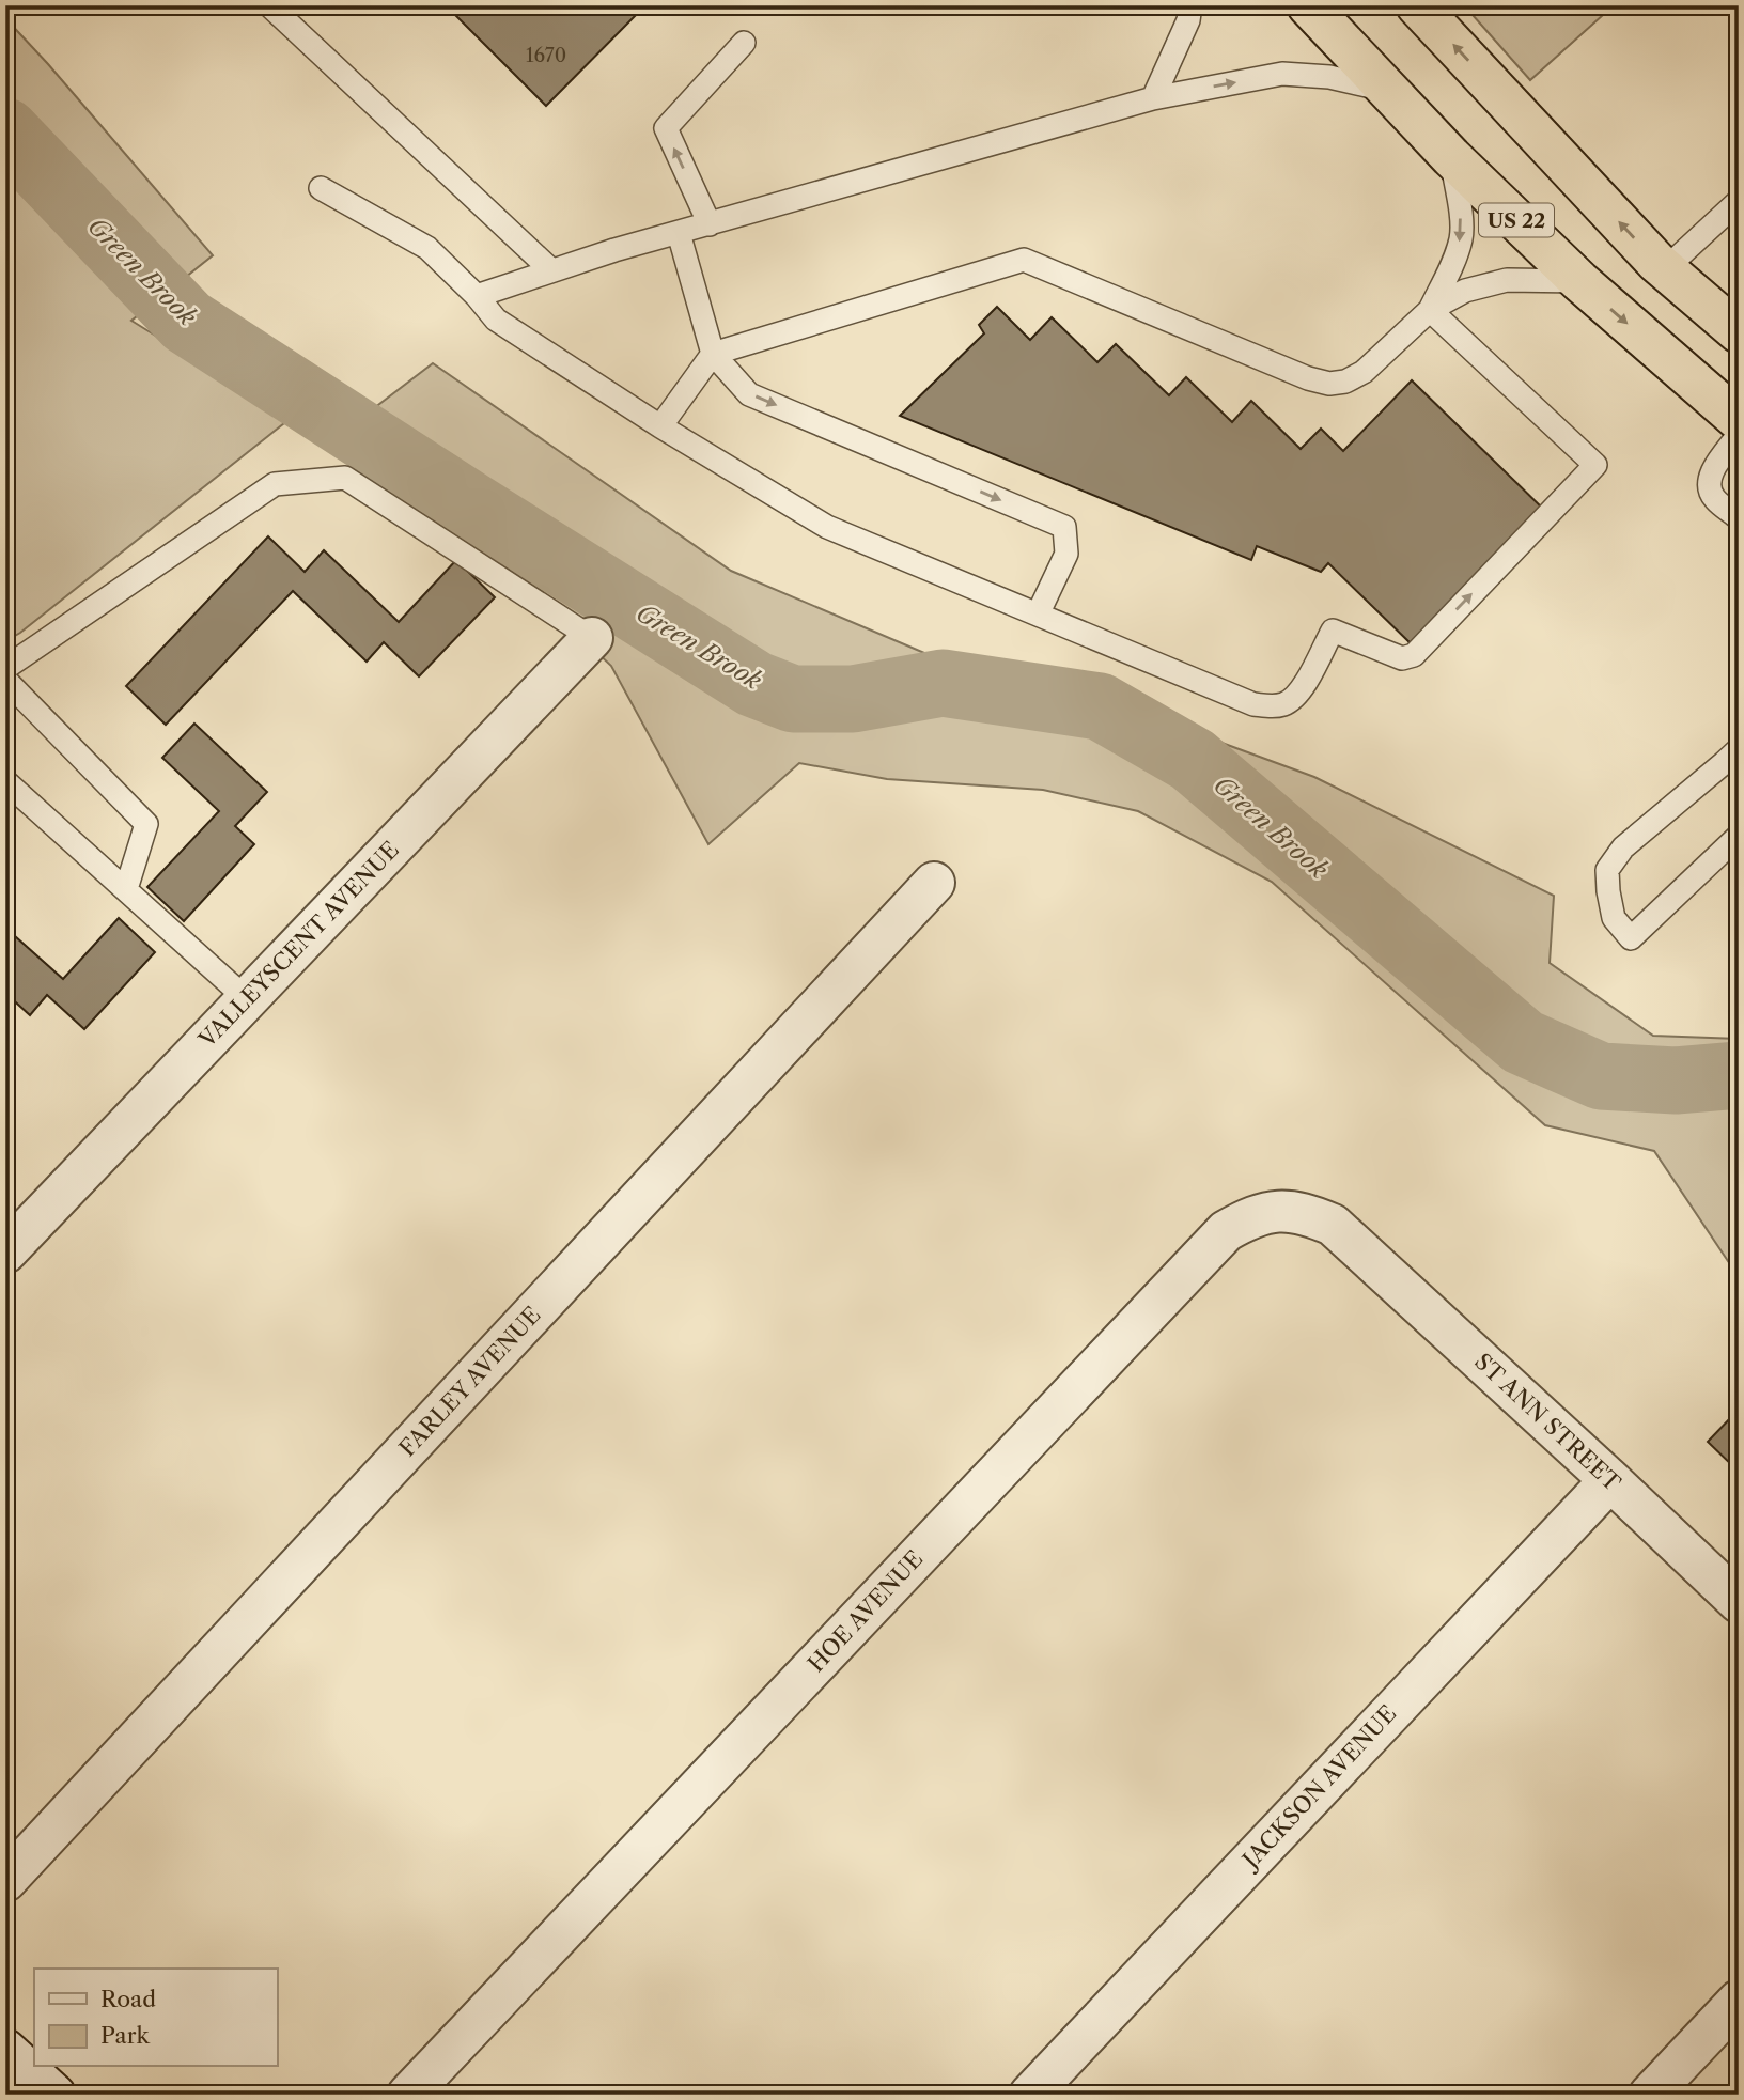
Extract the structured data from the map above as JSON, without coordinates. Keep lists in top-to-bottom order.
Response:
{
  "streets": {
    "highway": ["US 22"],
    "street": [
      "VALLEYSCENT AVENUE",
      "FARLEY AVENUE",
      "ST ANN STREET",
      "HOE AVENUE",
      "JACKSON AVENUE"
    ]
  },
  "crossings": [
    ["ST ANN STREET", "HOE AVENUE"],
    ["ST ANN STREET", "JACKSON AVENUE"]
  ],
  "water": ["Green Brook"],
  "house_numbers": ["1670"],
  "legend": ["Road", "Park"]
}
